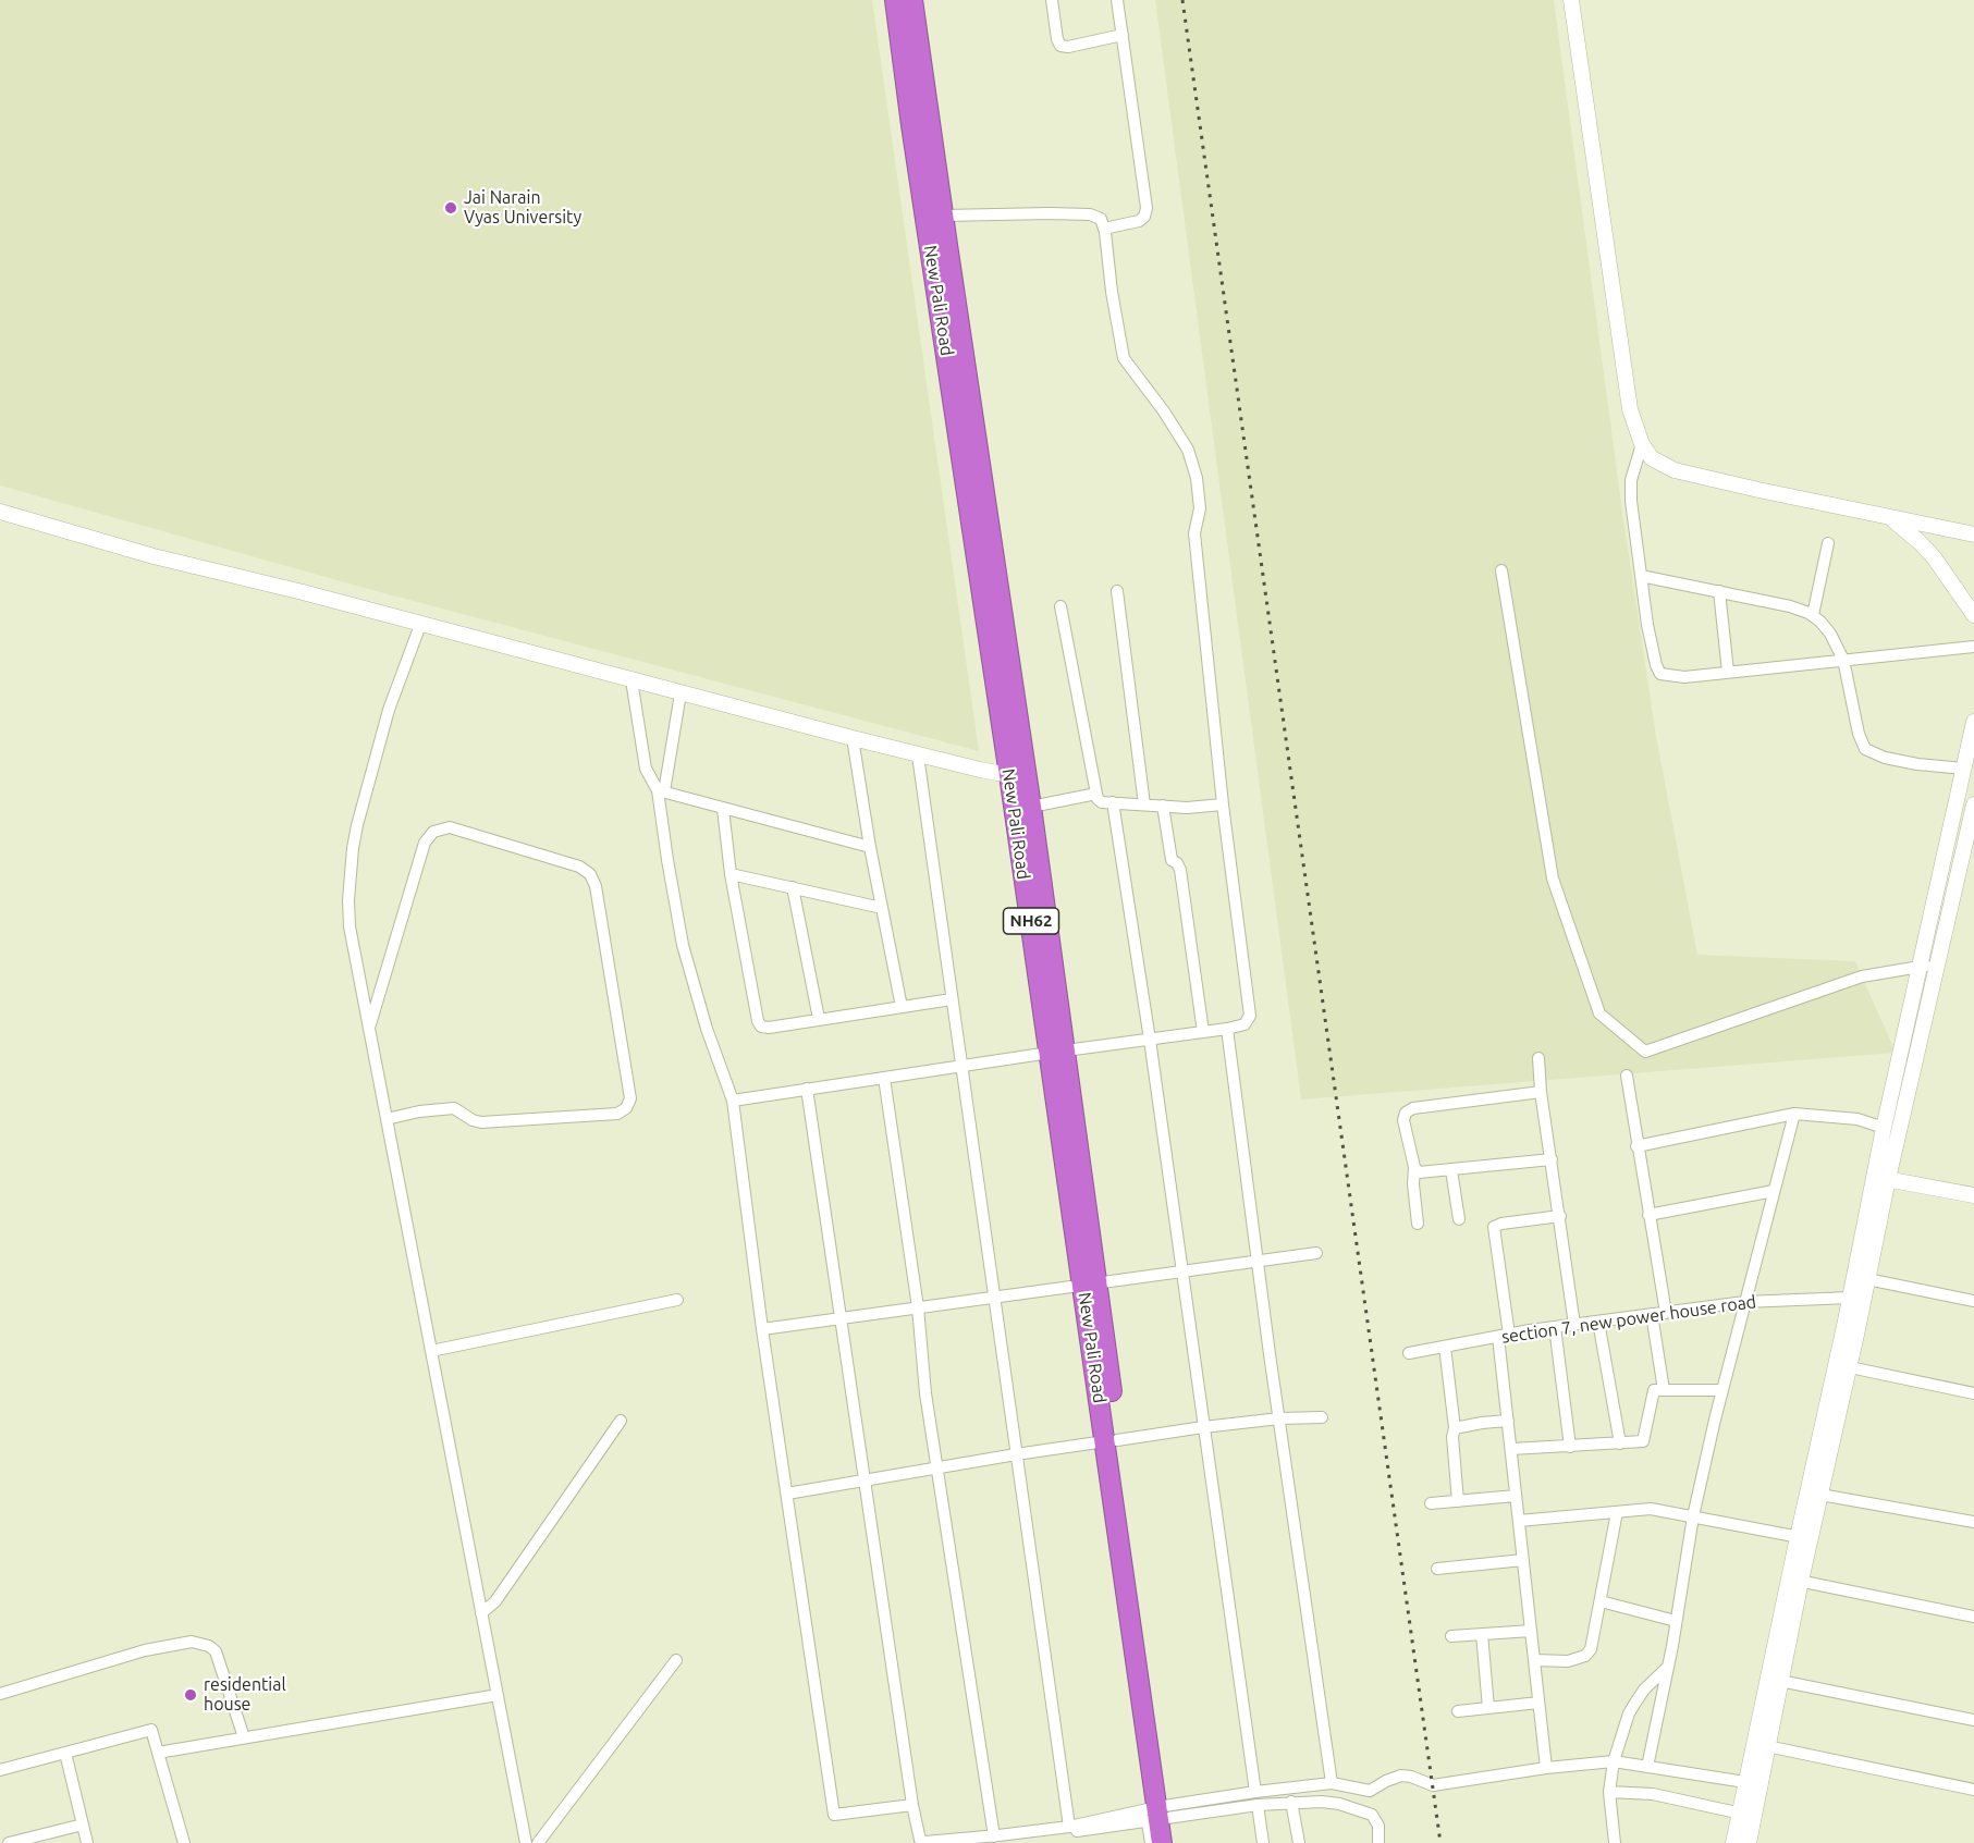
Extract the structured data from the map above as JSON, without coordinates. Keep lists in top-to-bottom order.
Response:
{
  "streets": {
    "highway": ["New Pali Road", "NH62"],
    "street": ["section 7, new power house road"]
  },
  "places": ["Jai Narain Vyas University", "residential house"]
}
